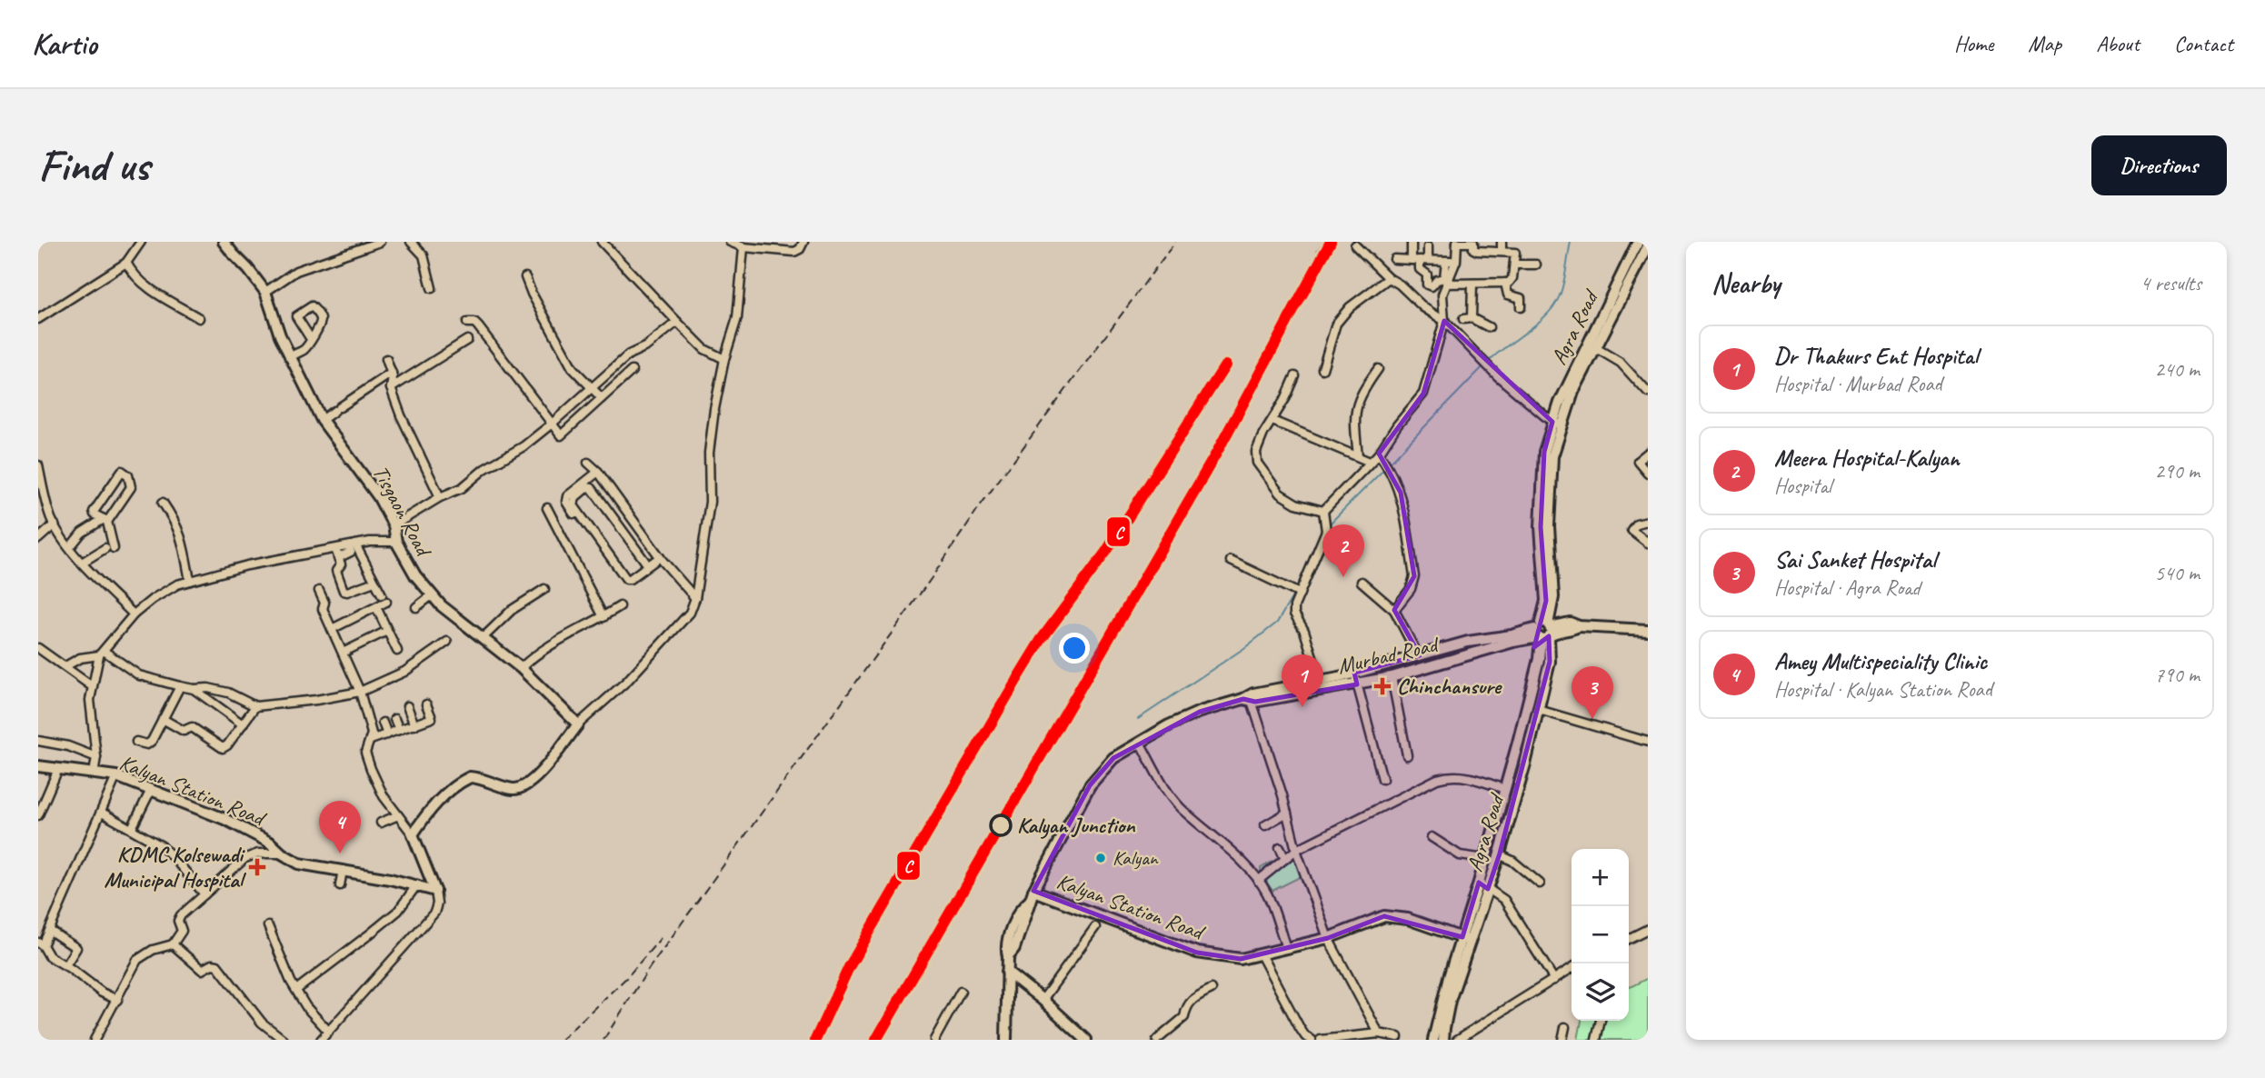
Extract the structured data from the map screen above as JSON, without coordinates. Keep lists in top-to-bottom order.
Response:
{
  "streets": {
    "street": [
      "Agra Road",
      "Tisgaon Road",
      "Murbad Road",
      "Kalyan Station Road"
    ]
  },
  "crossings": [
    ["Agra Road", "Murbad Road"],
    ["Agra Road", "Kalyan Station Road"],
    ["Murbad Road", "Kalyan Station Road"]
  ],
  "places": {
    "health": ["Chinchansure", "KDMC Kolsewadi Municipal Hospital"],
    "other": ["Kalyan Junction", "Kalyan"]
  },
  "lines": ["transit line C"],
  "page": {
    "header": "Kartio",
    "nav": [
      "Home",
      "Map",
      "About",
      "Contact"
    ],
    "buttons": "Directions",
    "title": "Find us",
    "heading": ["Nearby", "4 results"],
    "list": [
      {
        "mark": "1",
        "name": "Dr Thakurs Ent Hospital",
        "note": "Hospital · Murbad Road",
        "value": "240 m"
      },
      {
        "mark": "2",
        "name": "Meera Hospital-Kalyan",
        "note": "Hospital",
        "value": "290 m"
      },
      {
        "mark": "3",
        "name": "Sai Sanket Hospital",
        "note": "Hospital · Agra Road",
        "value": "540 m"
      },
      {
        "mark": "4",
        "name": "Amey Multispeciality Clinic",
        "note": "Hospital · Kalyan Station Road",
        "value": "790 m"
      }
    ],
    "pins": [
      "2",
      "1",
      "3",
      "4"
    ],
    "map_buttons": ["+", "−"]
  }
}
